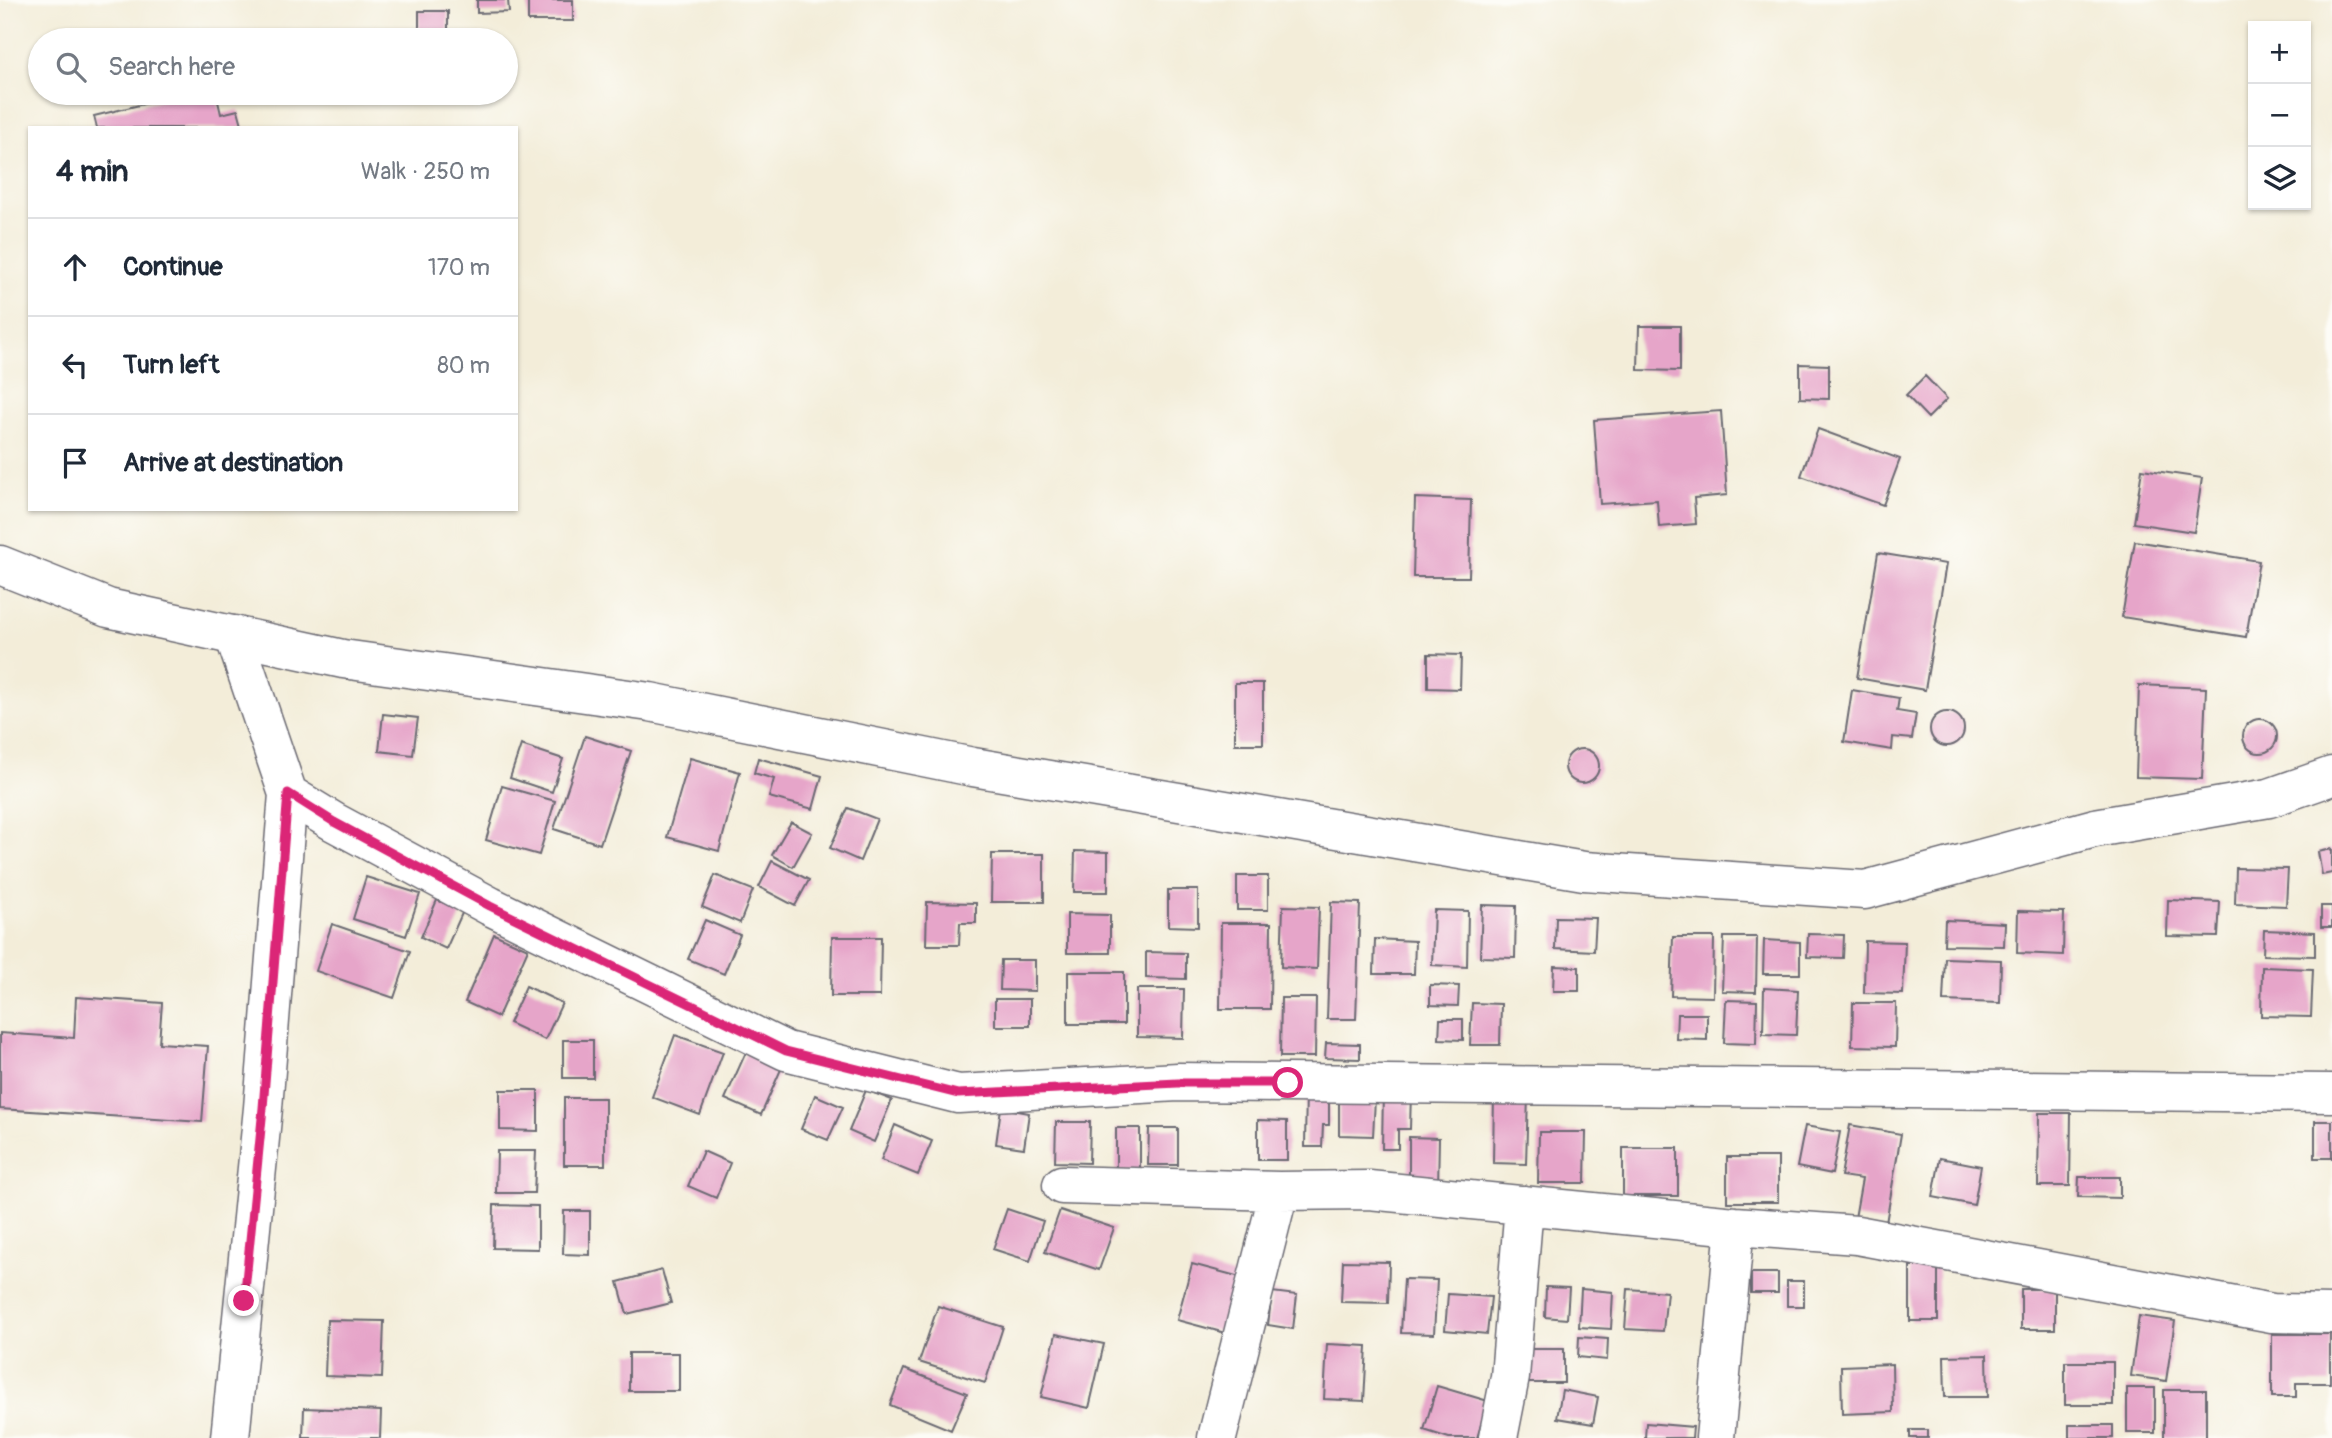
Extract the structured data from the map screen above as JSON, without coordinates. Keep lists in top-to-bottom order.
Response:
{
  "page": {
    "map_buttons": ["+", "−"],
    "search": "Search here",
    "heading": ["4 min", "Walk · 250 m"],
    "list": [
      ["Continue", "170 m"],
      ["Turn left", "80 m"],
      "Arrive at destination"
    ]
  }
}
